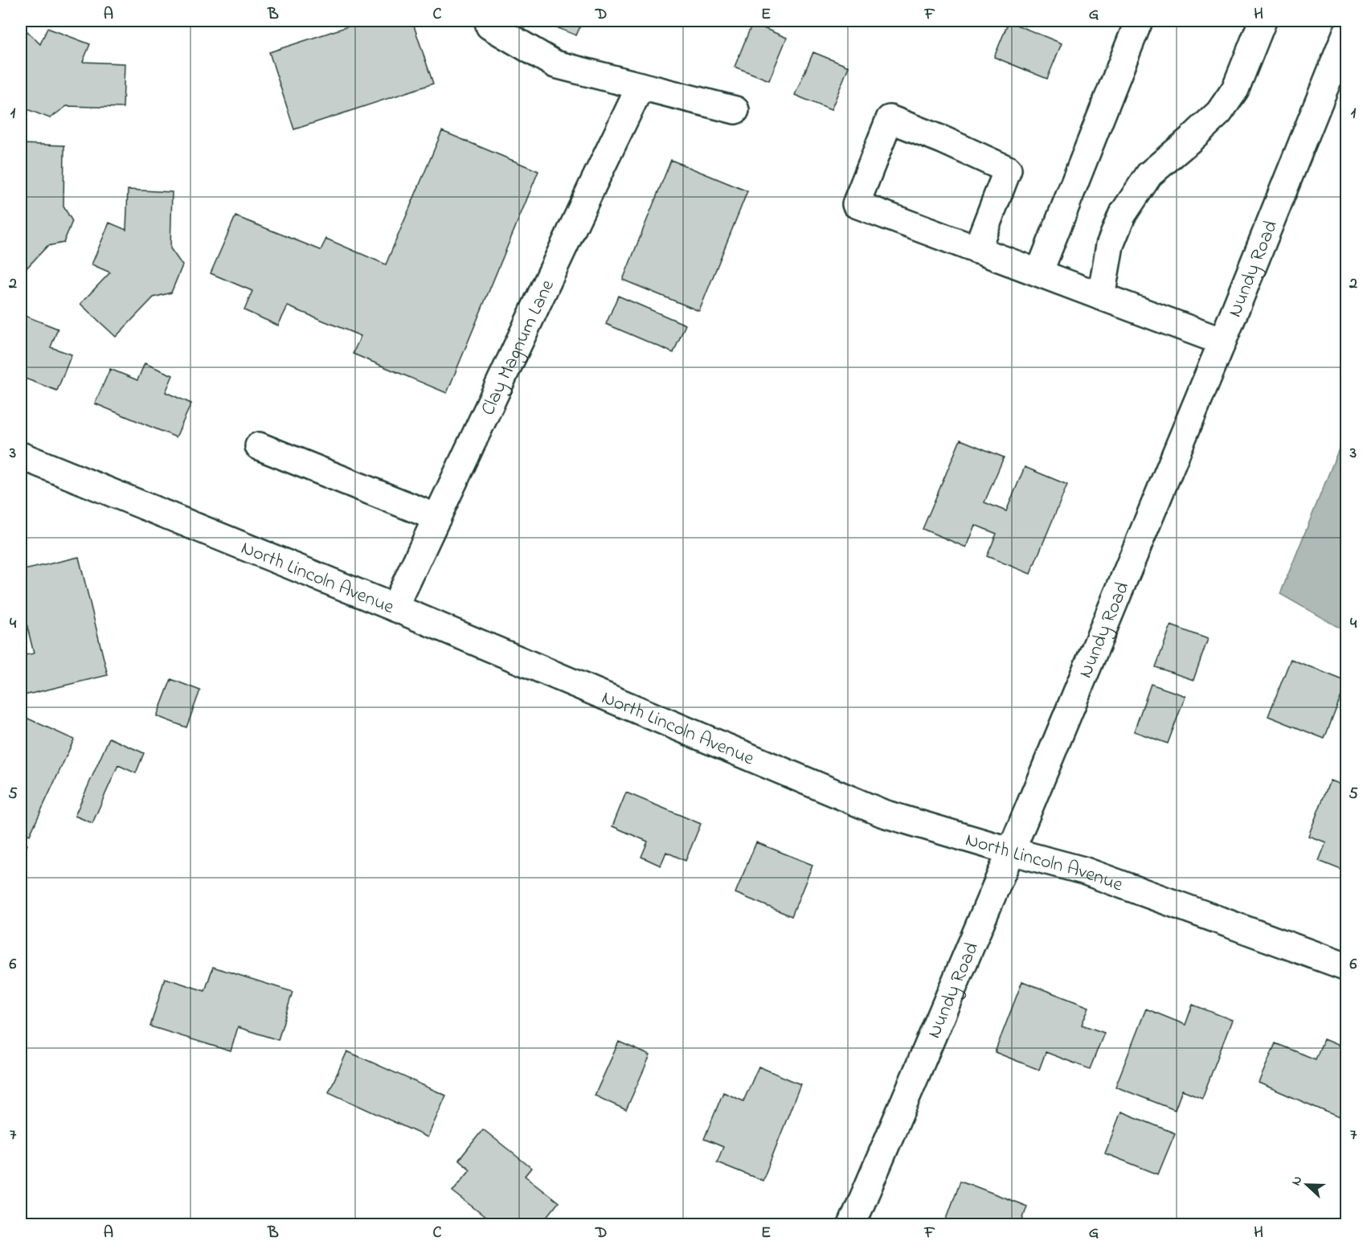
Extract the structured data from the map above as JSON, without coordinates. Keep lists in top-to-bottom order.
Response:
{
  "streets": {
    "street": ["Nundy Road", "Clay Magnum Lane", "North Lincoln Avenue"]
  },
  "crossings": [
    ["Nundy Road", "North Lincoln Avenue"],
    ["Clay Magnum Lane", "North Lincoln Avenue"]
  ],
  "north": "left",
  "grid": {
    "columns": [
      "A",
      "B",
      "C",
      "D",
      "E",
      "F",
      "G",
      "H"
    ],
    "rows": [
      "1",
      "2",
      "3",
      "4",
      "5",
      "6",
      "7"
    ]
  }
}
